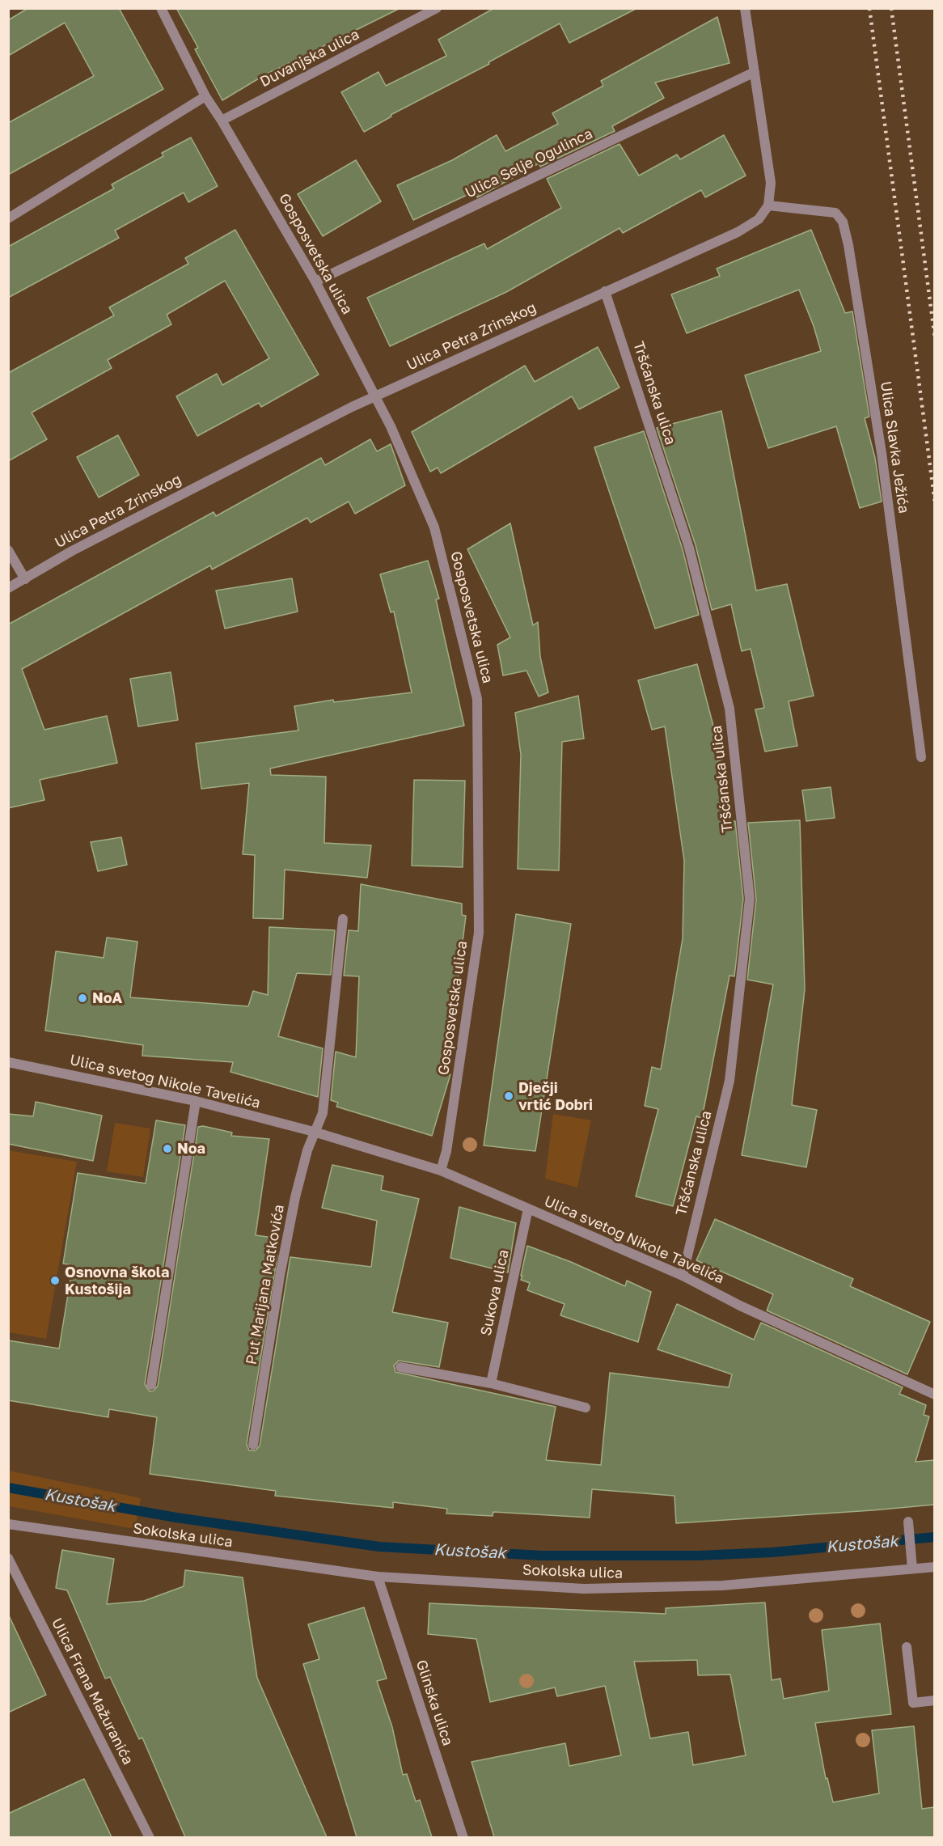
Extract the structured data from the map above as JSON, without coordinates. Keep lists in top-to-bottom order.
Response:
{
  "streets": {
    "street": [
      "Duvanjska ulica",
      "Ulica Selje Ogulinca",
      "Gosposvetska ulica",
      "Ulica Petra Zrinskog",
      "Tršćanska ulica",
      "Ulica Slavka Ježića",
      "Ulica svetog Nikole Tavelića",
      "Put Marijana Matkovića",
      "Sukova ulica",
      "Sokolska ulica",
      "Ulica Frana Mažuranića",
      "Glinska ulica"
    ]
  },
  "crossings": [
    ["Duvanjska ulica", "Gosposvetska ulica"],
    ["Ulica Selje Ogulinca", "Gosposvetska ulica"],
    ["Gosposvetska ulica", "Ulica Petra Zrinskog"],
    ["Gosposvetska ulica", "Ulica svetog Nikole Tavelića"],
    ["Ulica Petra Zrinskog", "Tršćanska ulica"],
    ["Ulica Petra Zrinskog", "Ulica Slavka Ježića"],
    ["Tršćanska ulica", "Ulica svetog Nikole Tavelića"],
    ["Ulica svetog Nikole Tavelića", "Put Marijana Matkovića"],
    ["Ulica svetog Nikole Tavelića", "Sukova ulica"],
    ["Sokolska ulica", "Glinska ulica"]
  ],
  "water": ["Kustošak"],
  "places": [
    "NoA",
    "Dječji vrtić Dobri",
    "Noa",
    "Osnovna škola Kustošija"
  ]
}
